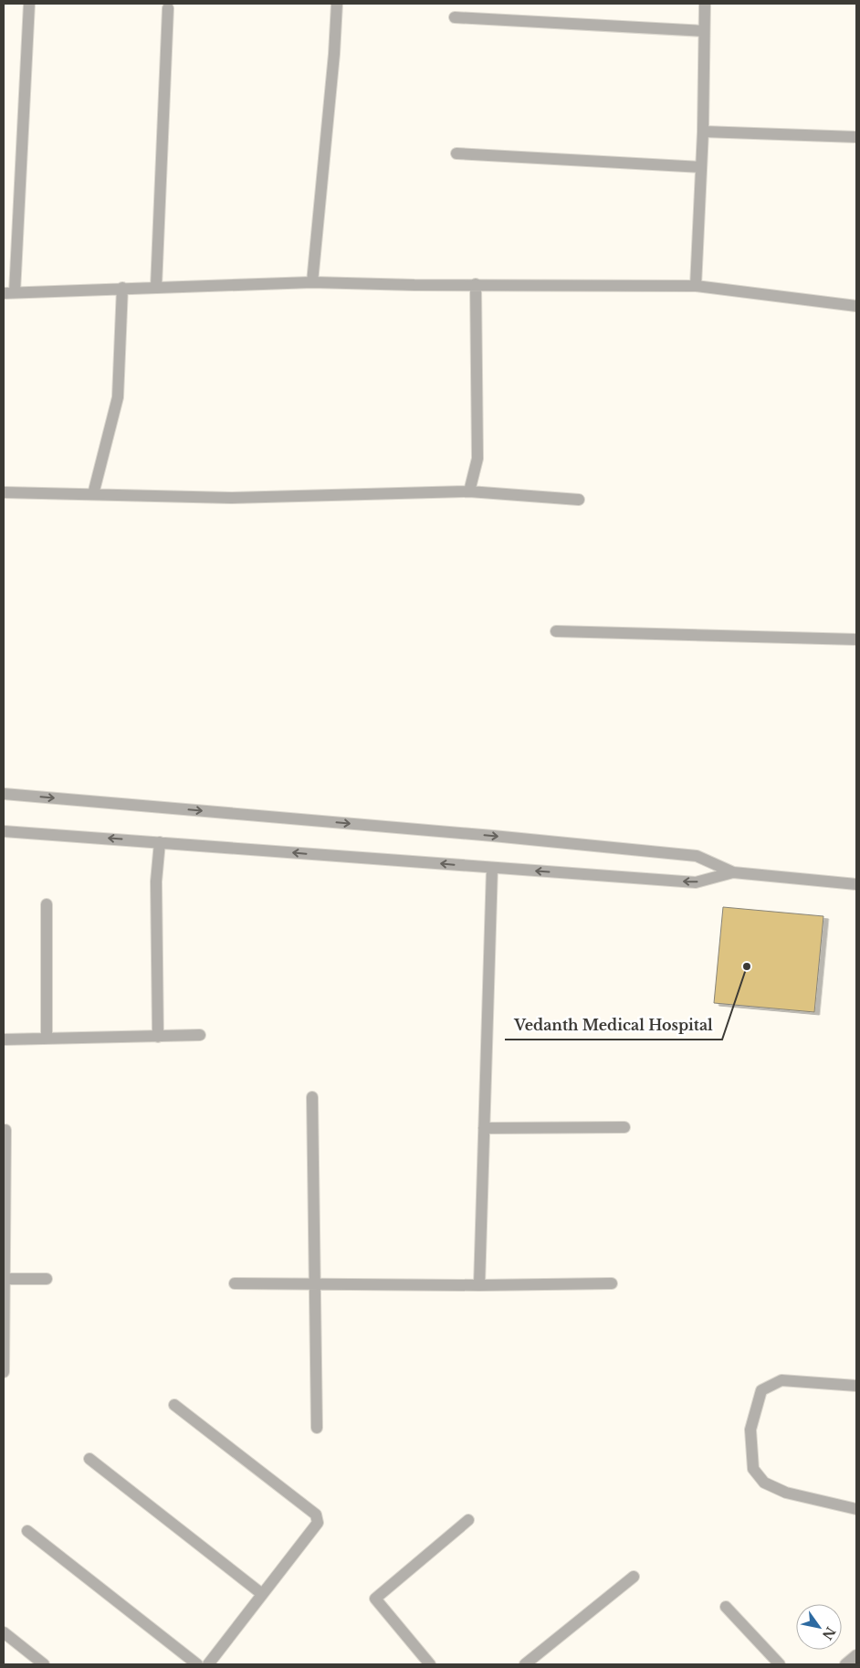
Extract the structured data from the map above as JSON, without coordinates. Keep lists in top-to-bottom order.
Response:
{
  "places": ["Vedanth Medical Hospital"],
  "north": "bottom right"
}
